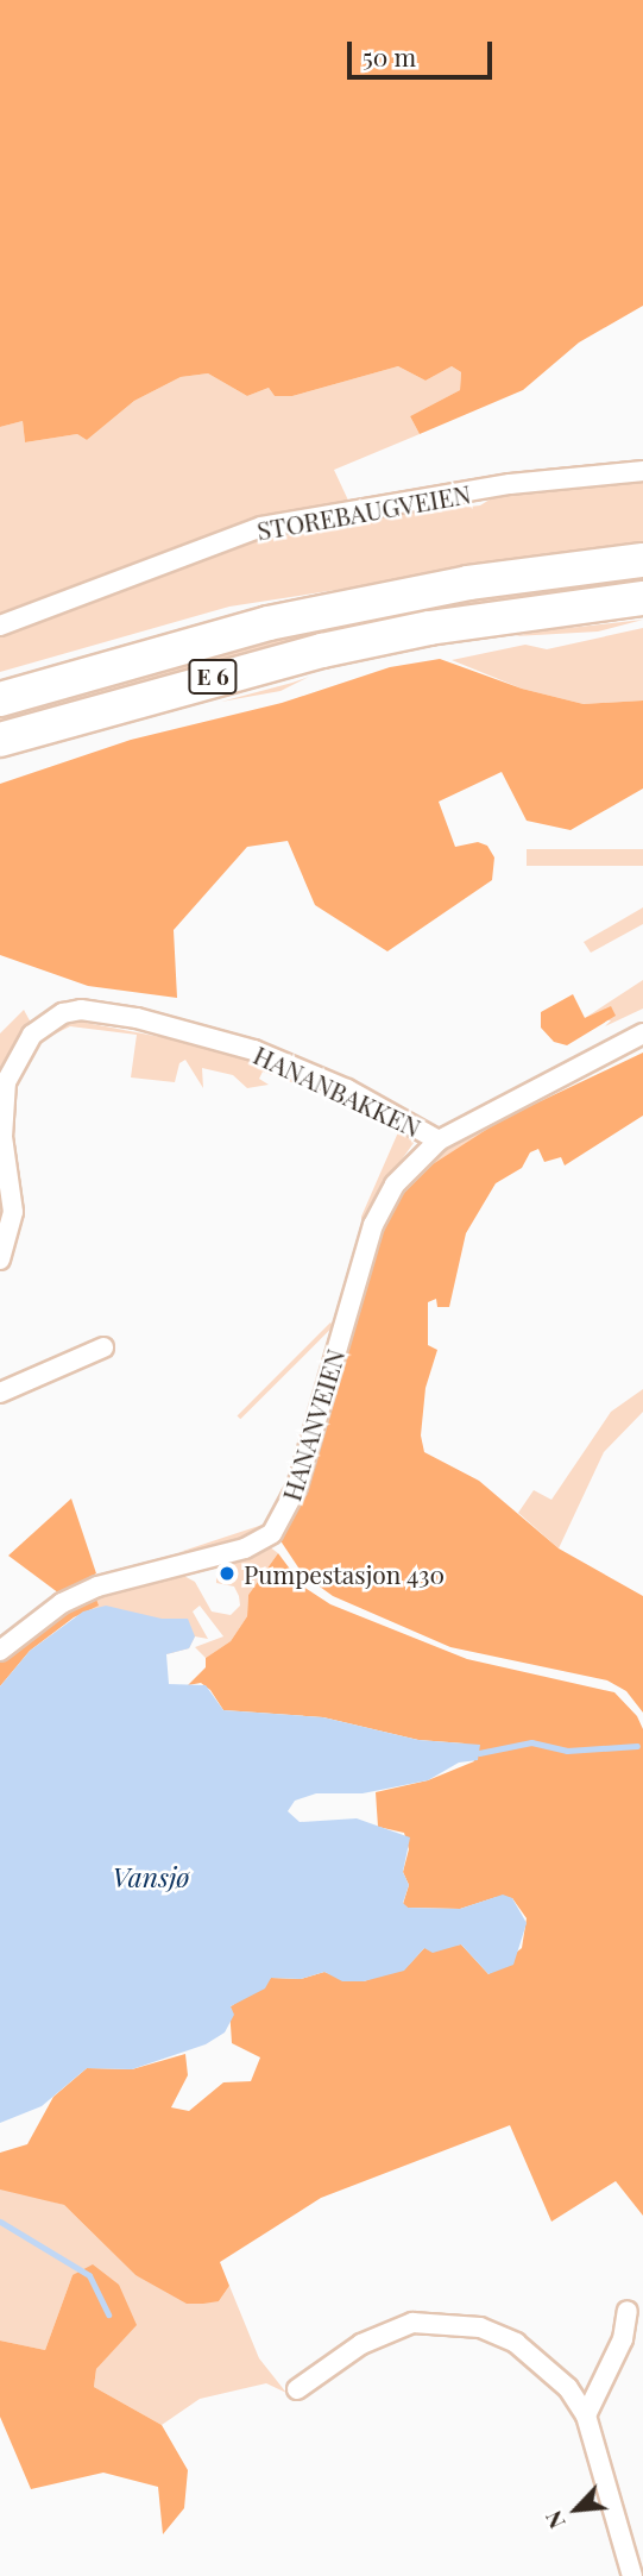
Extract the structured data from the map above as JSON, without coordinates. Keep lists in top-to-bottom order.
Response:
{
  "streets": {
    "highway": ["E 6"],
    "street": ["STOREBAUGVEIEN", "HANANBAKKEN", "HANANVEIEN"]
  },
  "crossings": [
    ["HANANBAKKEN", "HANANVEIEN"]
  ],
  "water": ["Vansjø"],
  "places": ["Pumpestasjon 430"],
  "scale_bar": "50 m",
  "north": "bottom left"
}
